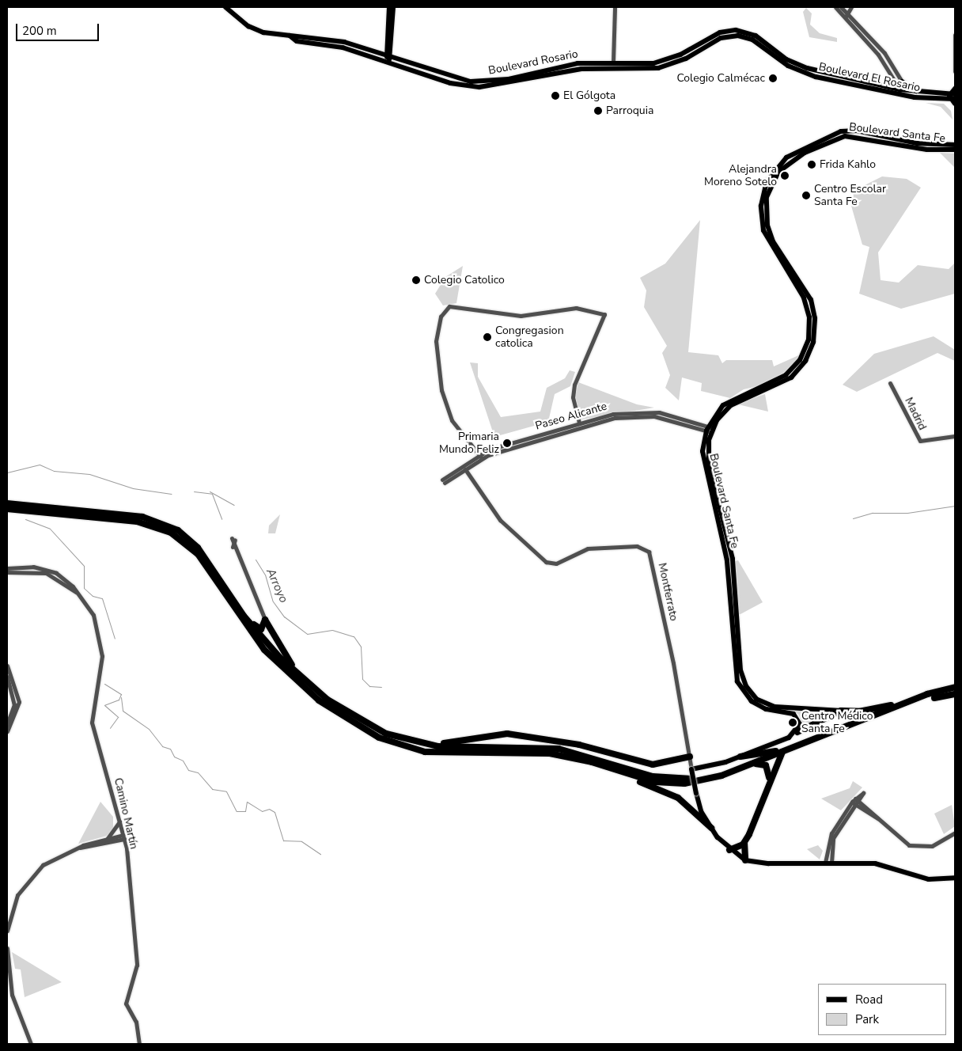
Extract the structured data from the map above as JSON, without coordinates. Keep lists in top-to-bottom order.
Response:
{
  "streets": {
    "main road": ["Boulevard Rosario", "Boulevard El Rosario", "Boulevard Santa Fe"],
    "street": [
      "Madrid",
      "Paseo Alicante",
      "Montferrato",
      "Camino Martín"
    ]
  },
  "crossings": [
    ["Boulevard Rosario", "Boulevard El Rosario"],
    ["Boulevard Santa Fe", "Paseo Alicante"],
    ["Paseo Alicante", "Montferrato"]
  ],
  "water": ["Arroyo"],
  "places": [
    "Colegio Calmécac",
    "El Gólgota",
    "Parroquia",
    "Frida Kahlo",
    "Alejandra Moreno Sotelo",
    "Centro Escolar Santa Fe",
    "Colegio Catolico",
    "Congregasion catolica",
    "Primaria Mundo Feliz",
    "Centro Médico Santa Fe"
  ],
  "legend": ["Road", "Park"],
  "scale_bar": "200 m"
}
